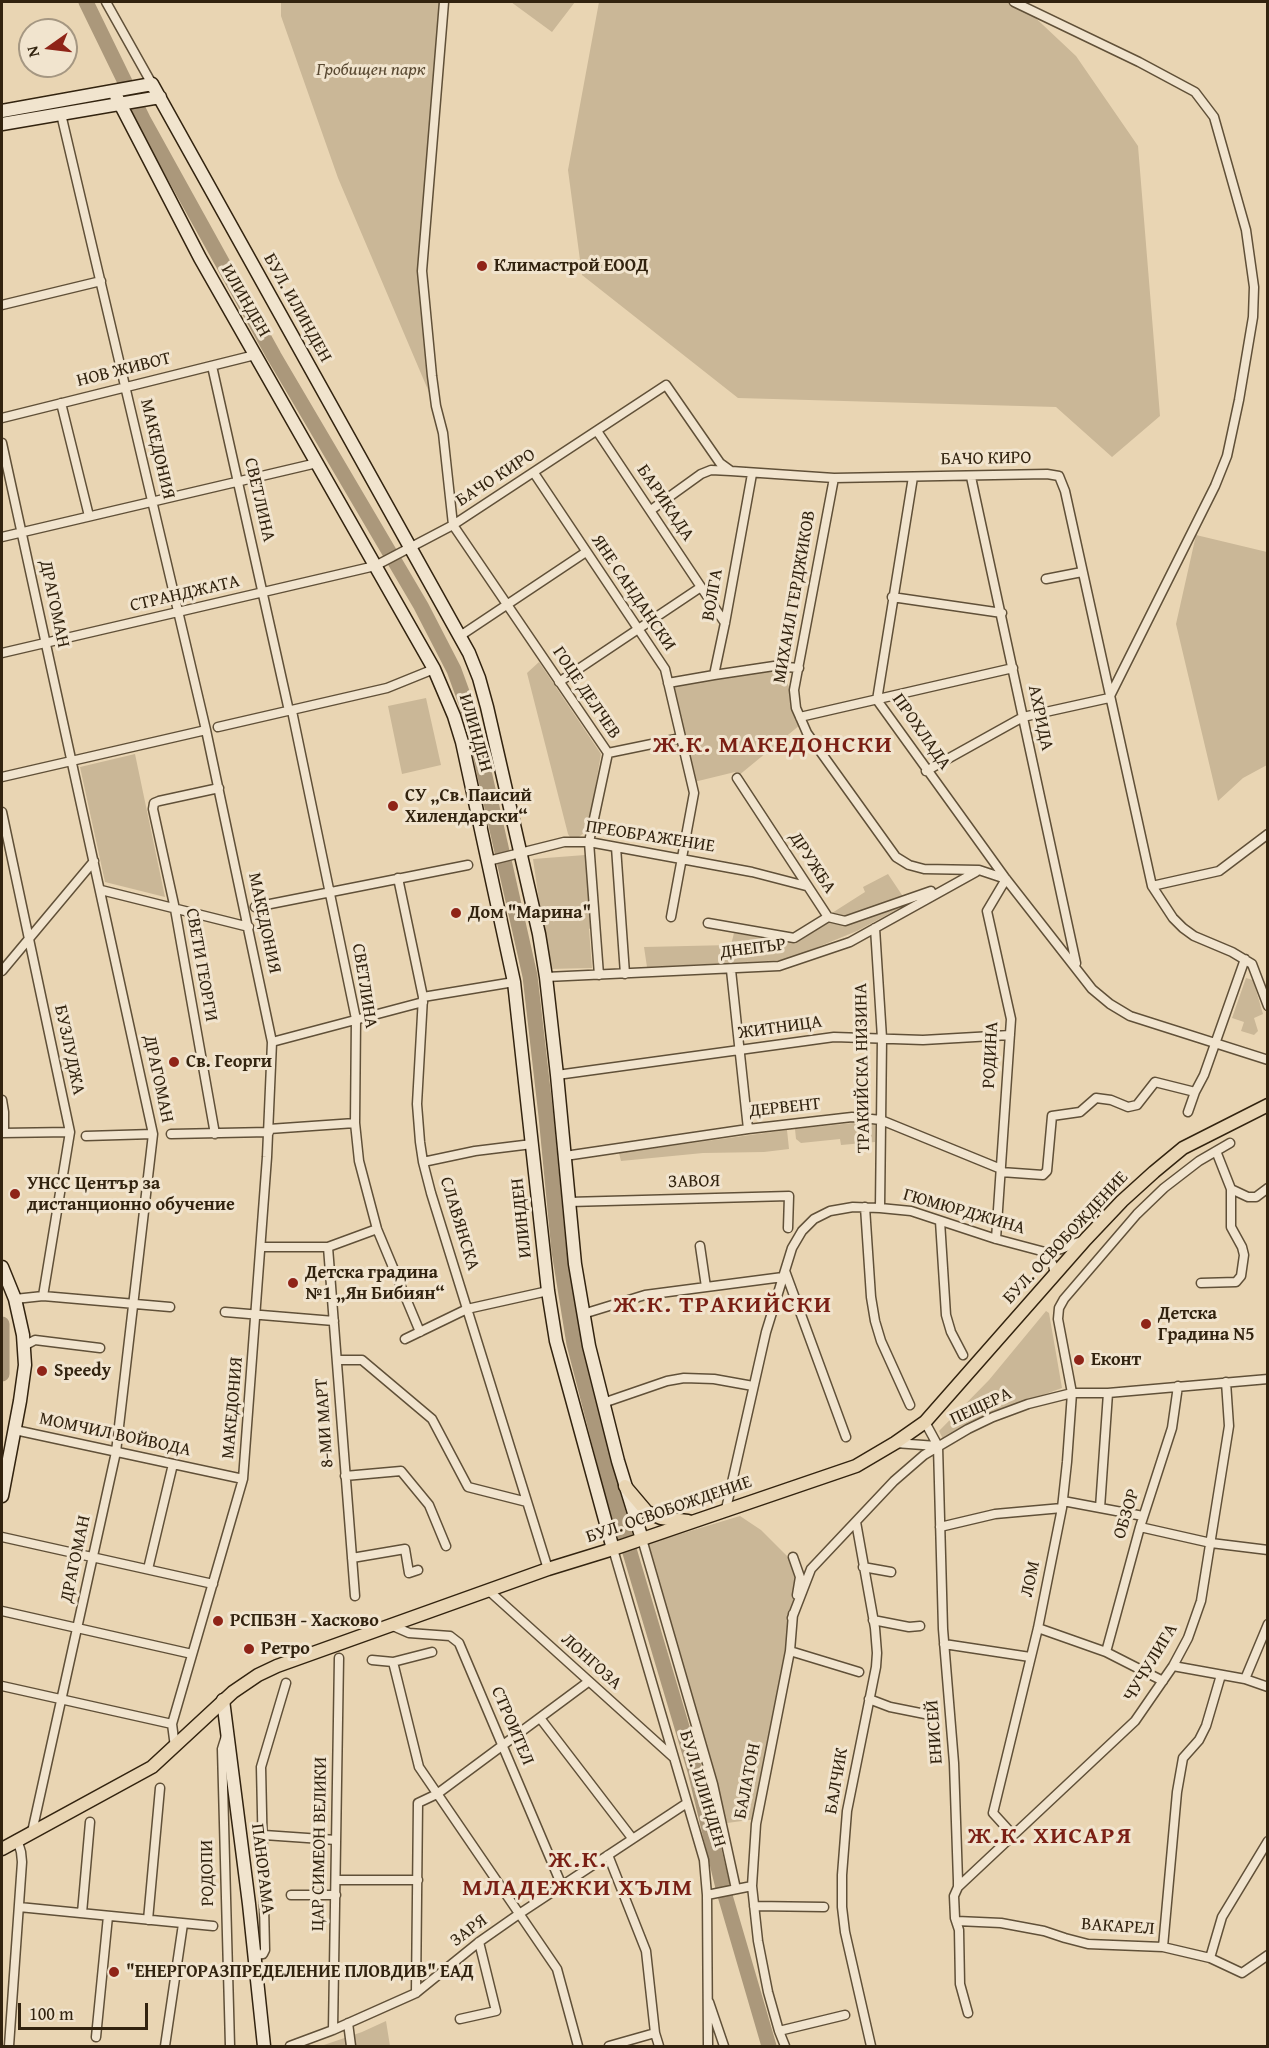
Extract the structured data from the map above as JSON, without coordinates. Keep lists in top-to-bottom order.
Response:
{
  "streets": {
    "main road": [
      "ИЛИНДЕН",
      "БУЛ. ИЛИНДЕН",
      "БУЛ. ОСВОБОЖДЕНИЕ",
      "ПАНОРАМА",
      "РОДОПИ"
    ],
    "street": [
      "НОВ ЖИВОТ",
      "МАКЕДОНИЯ",
      "БАЧО КИРО",
      "СВЕТЛИНА",
      "БАРИКАДА",
      "ЯНЕ САНДАНСКИ",
      "СТРАНДЖАТА",
      "ВОЛГА",
      "МИХАИЛ ГЕРДЖИКОВ",
      "ДРАГОМАН",
      "ГОЦЕ ДЕЛЧЕВ",
      "АХРИДА",
      "ПРОХЛАДА",
      "ПРЕОБРАЖЕНИЕ",
      "ДРУЖБА",
      "ДНЕПЪР",
      "СВЕТИ ГЕОРГИ",
      "ЖИТНИЦА",
      "БУЗЛУДЖА",
      "РОДИНА",
      "ТРАКИЙСКА НИЗИНА",
      "ДЕРВЕНТ",
      "ЗАВОЯ",
      "ГЮМЮРДЖИНА",
      "СЛАВЯНСКА",
      "ПЕЩЕРА",
      "8-МИ МАРТ",
      "МОМЧИЛ ВОЙВОДА",
      "ОБЗОР",
      "ЛОМ",
      "ЛОНГОЗА",
      "ЧУЧУЛИГА",
      "СТРОИТЕЛ",
      "ЕНИСЕЙ",
      "БАЛАТОН",
      "БАЛЧИК",
      "ЦАР СИМЕОН ВЕЛИКИ",
      "ВАКАРЕЛ",
      "ЗАРЯ"
    ]
  },
  "crossings": [
    ["ИЛИНДЕН", "БУЛ. ИЛИНДЕН"],
    ["ИЛИНДЕН", "НОВ ЖИВОТ"],
    ["ИЛИНДЕН", "БАЧО КИРО"],
    ["ИЛИНДЕН", "СТРАНДЖАТА"],
    ["ИЛИНДЕН", "ПРЕОБРАЖЕНИЕ"],
    ["ИЛИНДЕН", "ДНЕПЪР"],
    ["ИЛИНДЕН", "ЖИТНИЦА"],
    ["ИЛИНДЕН", "ДЕРВЕНТ"],
    ["ИЛИНДЕН", "ЗАВОЯ"],
    ["ИЛИНДЕН", "БУЛ. ОСВОБОЖДЕНИЕ"],
    ["БУЛ. ИЛИНДЕН", "БАЧО КИРО"],
    ["БУЛ. ИЛИНДЕН", "БУЛ. ОСВОБОЖДЕНИЕ"],
    ["БУЛ. ИЛИНДЕН", "ЛОНГОЗА"],
    ["БУЛ. ИЛИНДЕН", "ЗАРЯ"],
    ["НОВ ЖИВОТ", "МАКЕДОНИЯ"],
    ["НОВ ЖИВОТ", "СВЕТЛИНА"],
    ["МАКЕДОНИЯ", "СТРАНДЖАТА"],
    ["МАКЕДОНИЯ", "СВЕТИ ГЕОРГИ"],
    ["МАКЕДОНИЯ", "БУЛ. ОСВОБОЖДЕНИЕ"],
    ["МАКЕДОНИЯ", "МОМЧИЛ ВОЙВОДА"],
    ["БАЧО КИРО", "БАРИКАДА"],
    ["БАЧО КИРО", "ЯНЕ САНДАНСКИ"],
    ["БАЧО КИРО", "СТРАНДЖАТА"],
    ["БАЧО КИРО", "ВОЛГА"],
    ["БАЧО КИРО", "МИХАИЛ ГЕРДЖИКОВ"],
    ["БАЧО КИРО", "ГОЦЕ ДЕЛЧЕВ"],
    ["БАЧО КИРО", "АХРИДА"],
    ["БАЧО КИРО", "ПРОХЛАДА"],
    ["СВЕТЛИНА", "СТРАНДЖАТА"],
    ["БАРИКАДА", "ВОЛГА"],
    ["ЯНЕ САНДАНСКИ", "ПРЕОБРАЖЕНИЕ"],
    ["СТРАНДЖАТА", "ДРАГОМАН"],
    ["МИХАИЛ ГЕРДЖИКОВ", "ДНЕПЪР"],
    ["ДРАГОМАН", "БУЛ. ОСВОБОЖДЕНИЕ"],
    ["ДРАГОМАН", "МОМЧИЛ ВОЙВОДА"],
    ["ГОЦЕ ДЕЛЧЕВ", "ПРЕОБРАЖЕНИЕ"],
    ["ГОЦЕ ДЕЛЧЕВ", "ДНЕПЪР"],
    ["АХРИДА", "ПРОХЛАДА"],
    ["ПРОХЛАДА", "РОДИНА"],
    ["ПРЕОБРАЖЕНИЕ", "ДРУЖБА"],
    ["ДРУЖБА", "ДНЕПЪР"],
    ["ДНЕПЪР", "ТРАКИЙСКА НИЗИНА"],
    ["ЖИТНИЦА", "РОДИНА"],
    ["ЖИТНИЦА", "ТРАКИЙСКА НИЗИНА"],
    ["РОДИНА", "ДЕРВЕНТ"],
    ["РОДИНА", "ГЮМЮРДЖИНА"],
    ["ТРАКИЙСКА НИЗИНА", "ДЕРВЕНТ"],
    ["ТРАКИЙСКА НИЗИНА", "ГЮМЮРДЖИНА"],
    ["ГЮМЮРДЖИНА", "БУЛ. ОСВОБОЖДЕНИЕ"],
    ["СЛАВЯНСКА", "БУЛ. ОСВОБОЖДЕНИЕ"],
    ["БУЛ. ОСВОБОЖДЕНИЕ", "ЛОНГОЗА"],
    ["БУЛ. ОСВОБОЖДЕНИЕ", "СТРОИТЕЛ"],
    ["БУЛ. ОСВОБОЖДЕНИЕ", "РОДОПИ"],
    ["ПЕЩЕРА", "ОБЗОР"],
    ["ПЕЩЕРА", "ЛОМ"],
    ["ПЕЩЕРА", "ЧУЧУЛИГА"],
    ["ПЕЩЕРА", "ЕНИСЕЙ"],
    ["ПЕЩЕРА", "БАЛАТОН"],
    ["ПЕЩЕРА", "БАЛЧИК"],
    ["ЛОМ", "ЧУЧУЛИГА"],
    ["ЧУЧУЛИГА", "ЕНИСЕЙ"],
    ["СТРОИТЕЛ", "ЗАРЯ"],
    ["ЕНИСЕЙ", "ВАКАРЕЛ"],
    ["ЦАР СИМЕОН ВЕЛИКИ", "ЗАРЯ"],
    ["ПАНОРАМА", "РОДОПИ"]
  ],
  "districts": [
    "Ж.К. МАКЕДОНСКИ",
    "Ж.К. ТРАКИЙСКИ",
    "Ж.К. ХИСАРЯ",
    "Ж.К. МЛАДЕЖКИ ХЪЛМ"
  ],
  "parks": ["Гробищен парк"],
  "places": [
    "Климастрой ЕООД",
    "СУ „Св. Паисий Хилендарски“",
    "Дом \"Марина\"",
    "Св. Георги",
    "УНСС Център за дистанционно обучение",
    "Детска градина №1 „Ян Бибиян“",
    "Детска Градина N5",
    "Еконт",
    "Speedy",
    "РСПБЗН - Хасково",
    "Ретро",
    "\"ЕНЕРГОРАЗПРЕДЕЛЕНИЕ ПЛОВДИВ\" ЕАД"
  ],
  "scale_bar": "100 m",
  "north": "left"
}
